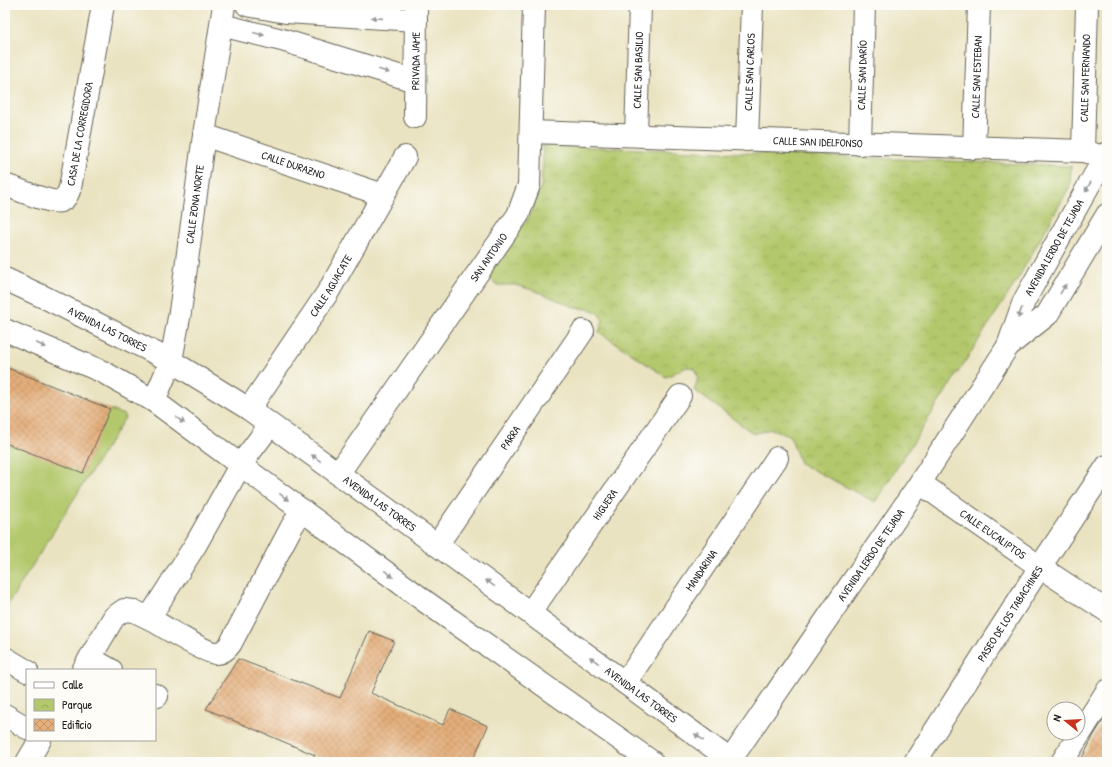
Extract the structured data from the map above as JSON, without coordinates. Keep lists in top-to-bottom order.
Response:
{
  "streets": {
    "street": [
      "PRIVADA JAME",
      "CALLE SAN BASILIO",
      "CALLE SAN CARLOS",
      "CALLE SAN DARÍO",
      "CALLE SAN ESTEBAN",
      "CALLE SAN FERNANDO",
      "CASA DE LA CORREGIDORA",
      "CALLE SAN IDELFONSO",
      "CALLE DURAZNO",
      "CALLE ZONA NORTE",
      "AVENIDA LERDO DE TEJADA",
      "SAN ANTONIO",
      "CALLE AGUACATE",
      "AVENIDA LAS TORRES",
      "PARRA",
      "HIGUERA",
      "CALLE EUCALIPTOS",
      "MANDARINA",
      "PASEO DE LOS TABACHINES"
    ]
  },
  "crossings": [
    ["CALLE SAN BASILIO", "CALLE SAN IDELFONSO"],
    ["CALLE SAN CARLOS", "CALLE SAN IDELFONSO"],
    ["CALLE SAN DARÍO", "CALLE SAN IDELFONSO"],
    ["CALLE SAN ESTEBAN", "CALLE SAN IDELFONSO"],
    ["CALLE SAN FERNANDO", "CALLE SAN IDELFONSO"],
    ["CALLE SAN IDELFONSO", "AVENIDA LERDO DE TEJADA"],
    ["CALLE SAN IDELFONSO", "SAN ANTONIO"],
    ["CALLE DURAZNO", "CALLE ZONA NORTE"],
    ["CALLE DURAZNO", "CALLE AGUACATE"],
    ["CALLE ZONA NORTE", "AVENIDA LAS TORRES"],
    ["AVENIDA LERDO DE TEJADA", "AVENIDA LAS TORRES"],
    ["AVENIDA LERDO DE TEJADA", "CALLE EUCALIPTOS"],
    ["SAN ANTONIO", "AVENIDA LAS TORRES"],
    ["CALLE AGUACATE", "AVENIDA LAS TORRES"],
    ["AVENIDA LAS TORRES", "PARRA"],
    ["AVENIDA LAS TORRES", "HIGUERA"],
    ["AVENIDA LAS TORRES", "MANDARINA"],
    ["CALLE EUCALIPTOS", "PASEO DE LOS TABACHINES"]
  ],
  "legend": ["Calle", "Parque", "Edificio"],
  "north": "left"
}
